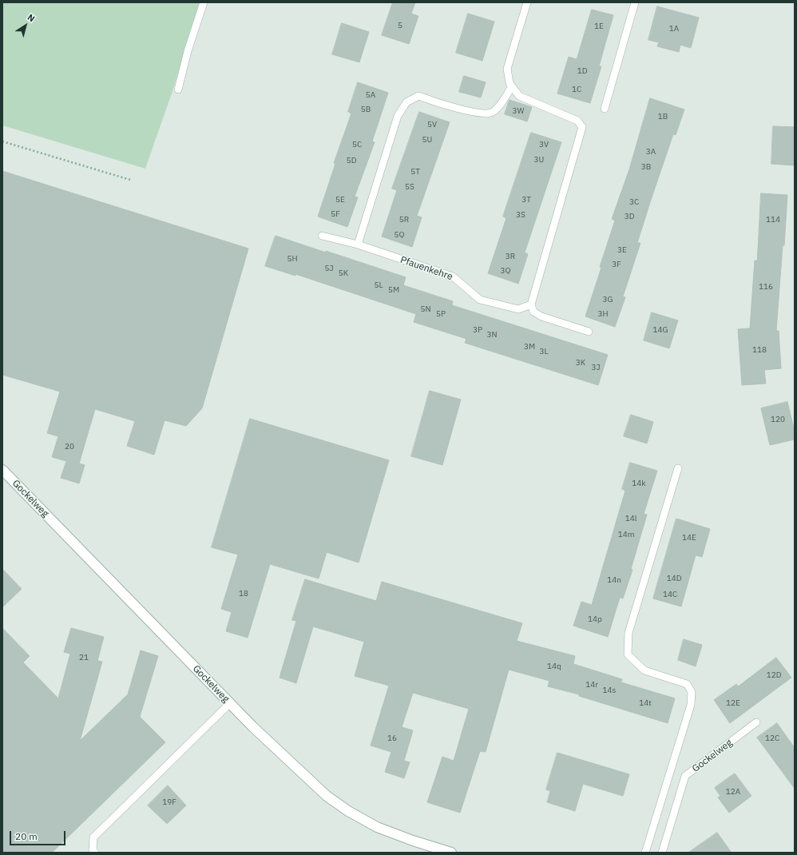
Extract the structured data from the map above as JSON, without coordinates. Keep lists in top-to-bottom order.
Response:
{
  "streets": {
    "street": ["Gockelweg"],
    "lane": ["Pfauenkehre"]
  },
  "house_numbers": [
    "5",
    "1E",
    "1A",
    "1D",
    "1C",
    "5A",
    "5B",
    "3W",
    "1B",
    "5V",
    "5U",
    "5C",
    "3V",
    "3A",
    "3U",
    "5D",
    "3B",
    "5T",
    "5S",
    "5E",
    "3T",
    "3C",
    "5F",
    "3S",
    "3D",
    "5R",
    "114",
    "5Q",
    "3E",
    "3R",
    "5H",
    "3F",
    "5J",
    "3Q",
    "5K",
    "5L",
    "116",
    "5M",
    "3G",
    "5N",
    "5P",
    "3H",
    "3P",
    "14G",
    "3N",
    "3M",
    "118",
    "3L",
    "3K",
    "3J",
    "120",
    "20",
    "14k",
    "14l",
    "14m",
    "14E",
    "14D",
    "14n",
    "18",
    "14C",
    "14p",
    "21",
    "14q",
    "12D",
    "14r",
    "14s",
    "14t",
    "12E",
    "16",
    "12C",
    "12A",
    "19F"
  ],
  "scale_bar": "20 m",
  "north": "top right"
}
